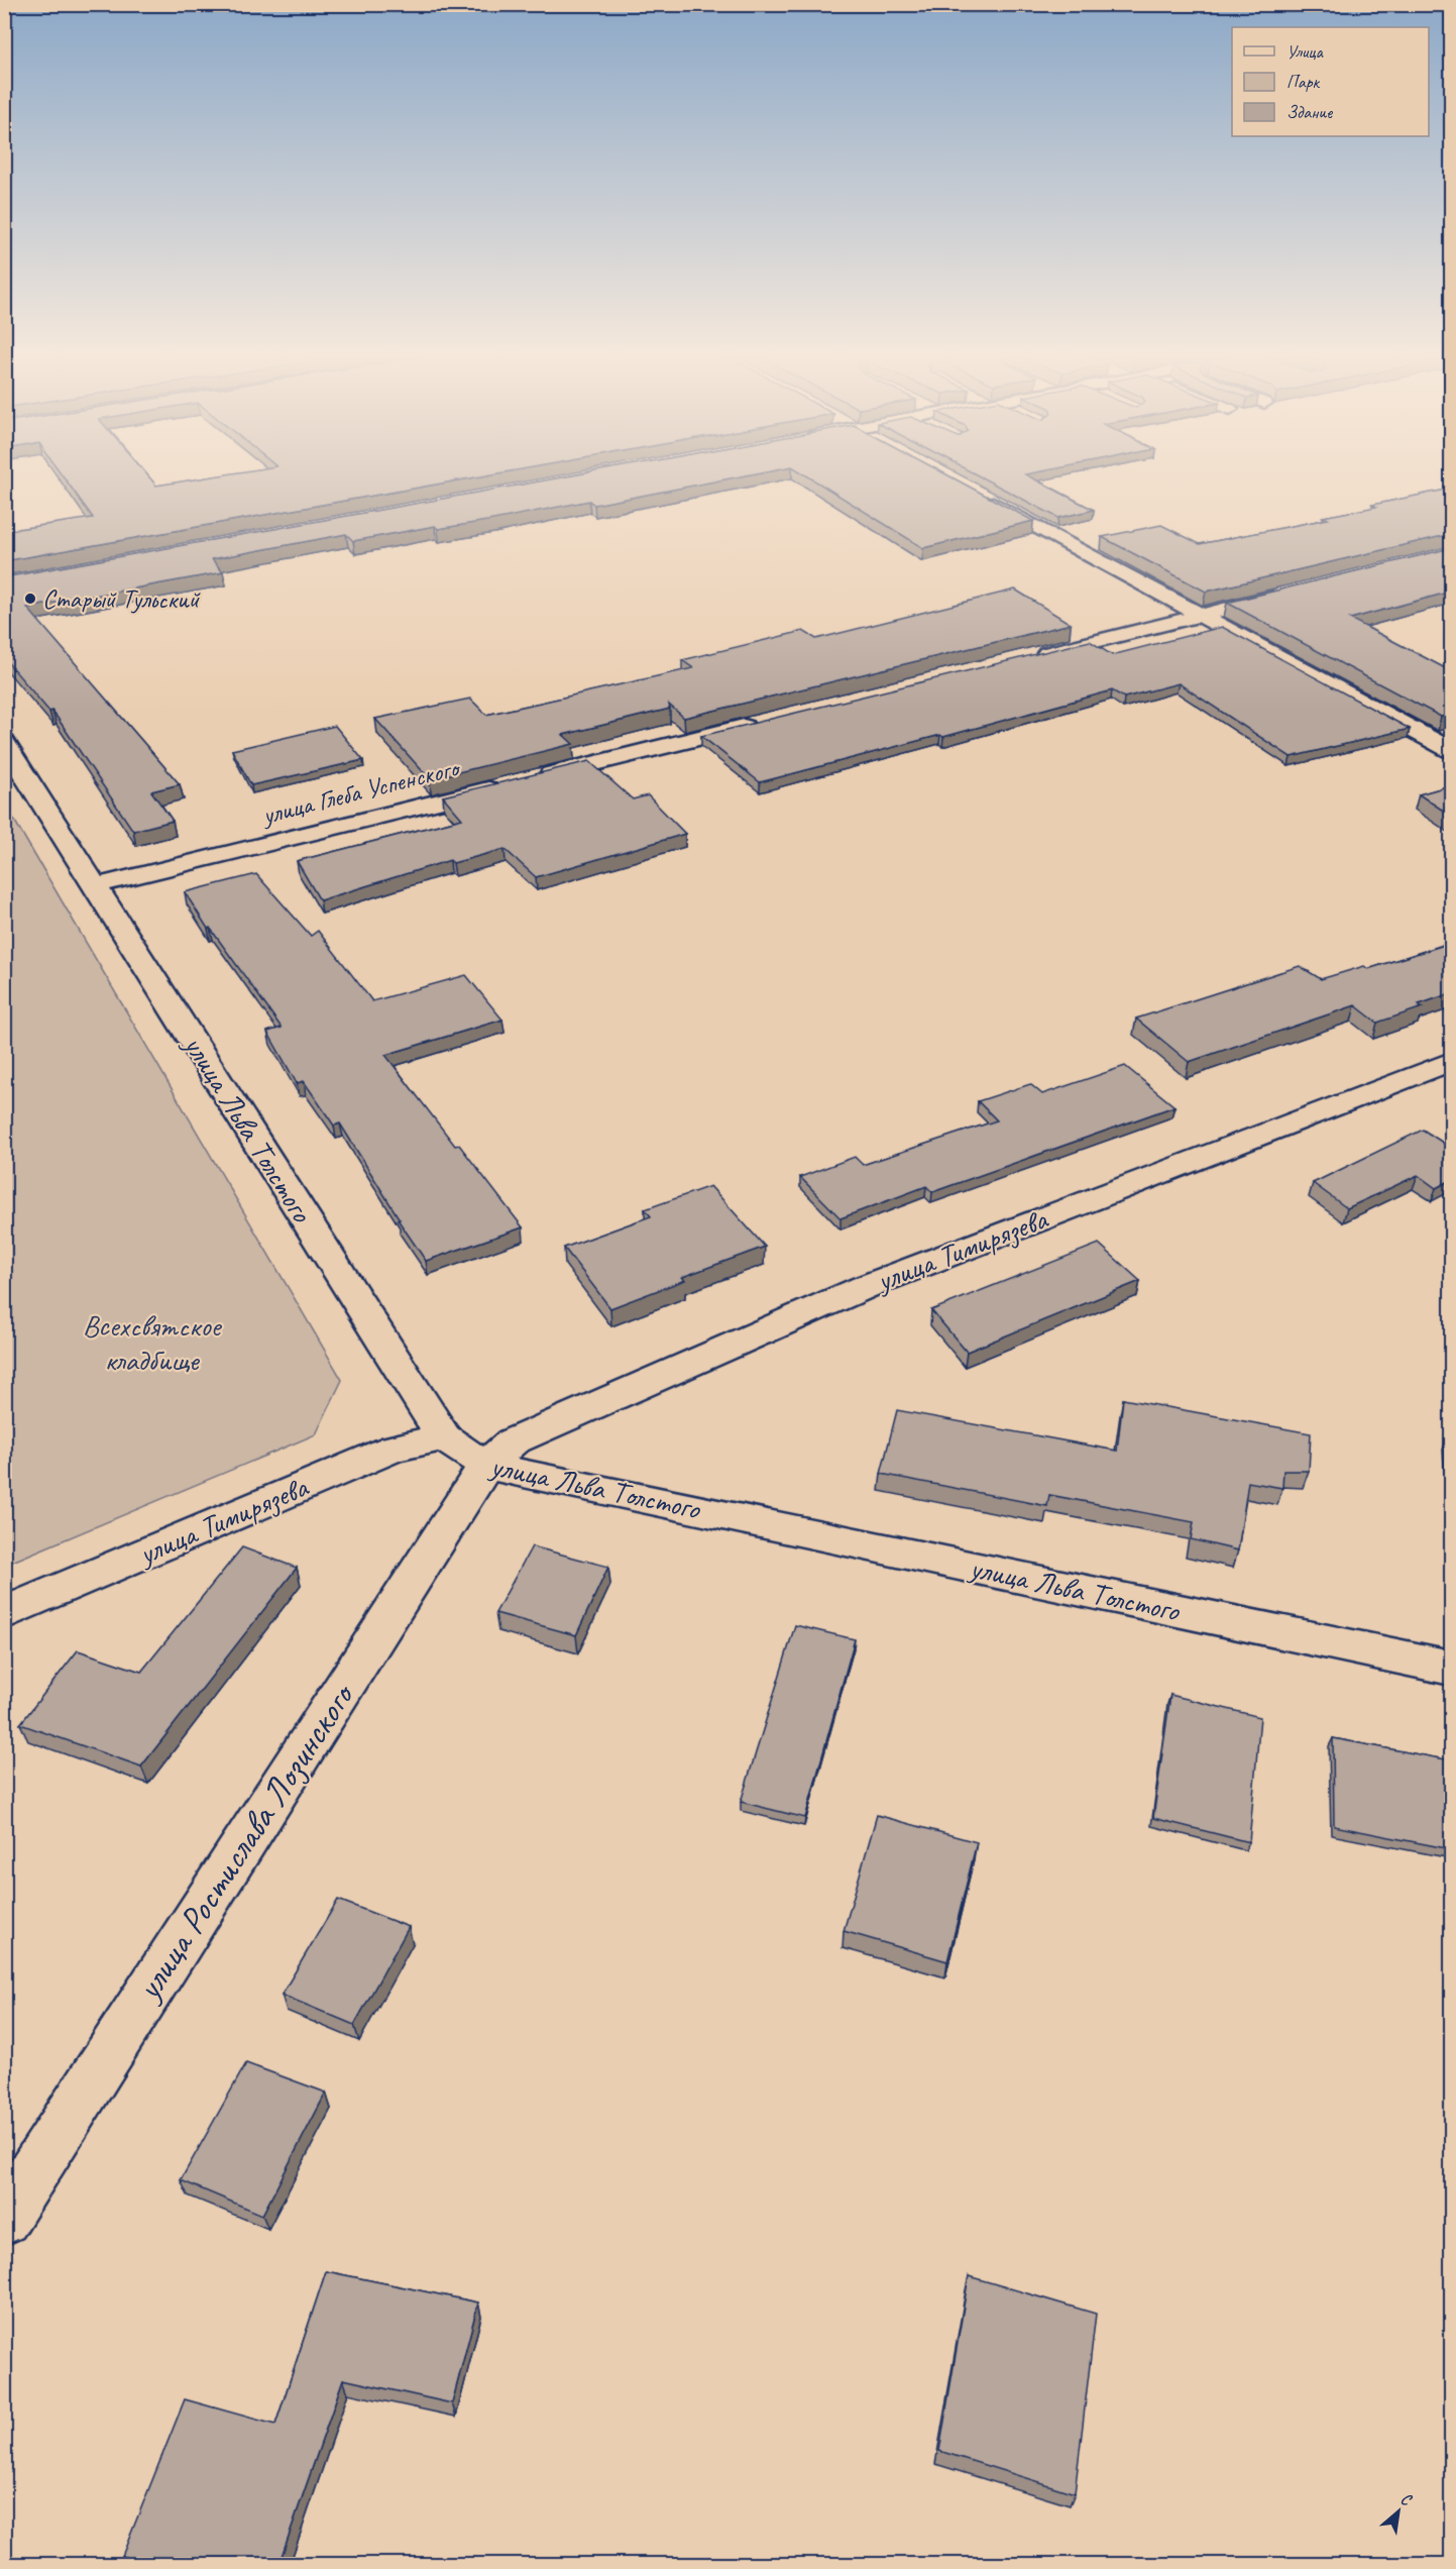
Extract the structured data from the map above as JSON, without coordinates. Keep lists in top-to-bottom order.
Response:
{
  "streets": {
    "street": [
      "улица Глеба Успенского",
      "улица Льва Толстого",
      "улица Тимирязева",
      "улица Ростислава Лозинского"
    ]
  },
  "crossings": [
    ["улица Глеба Успенского", "улица Льва Толстого"],
    ["улица Льва Толстого", "улица Тимирязева"],
    ["улица Льва Толстого", "улица Ростислава Лозинского"],
    ["улица Тимирязева", "улица Ростислава Лозинского"]
  ],
  "parks": ["Всехсвятское кладбище"],
  "places": ["Старый Тульский"],
  "legend": ["Улица", "Парк", "Здание"],
  "north": "top right"
}
